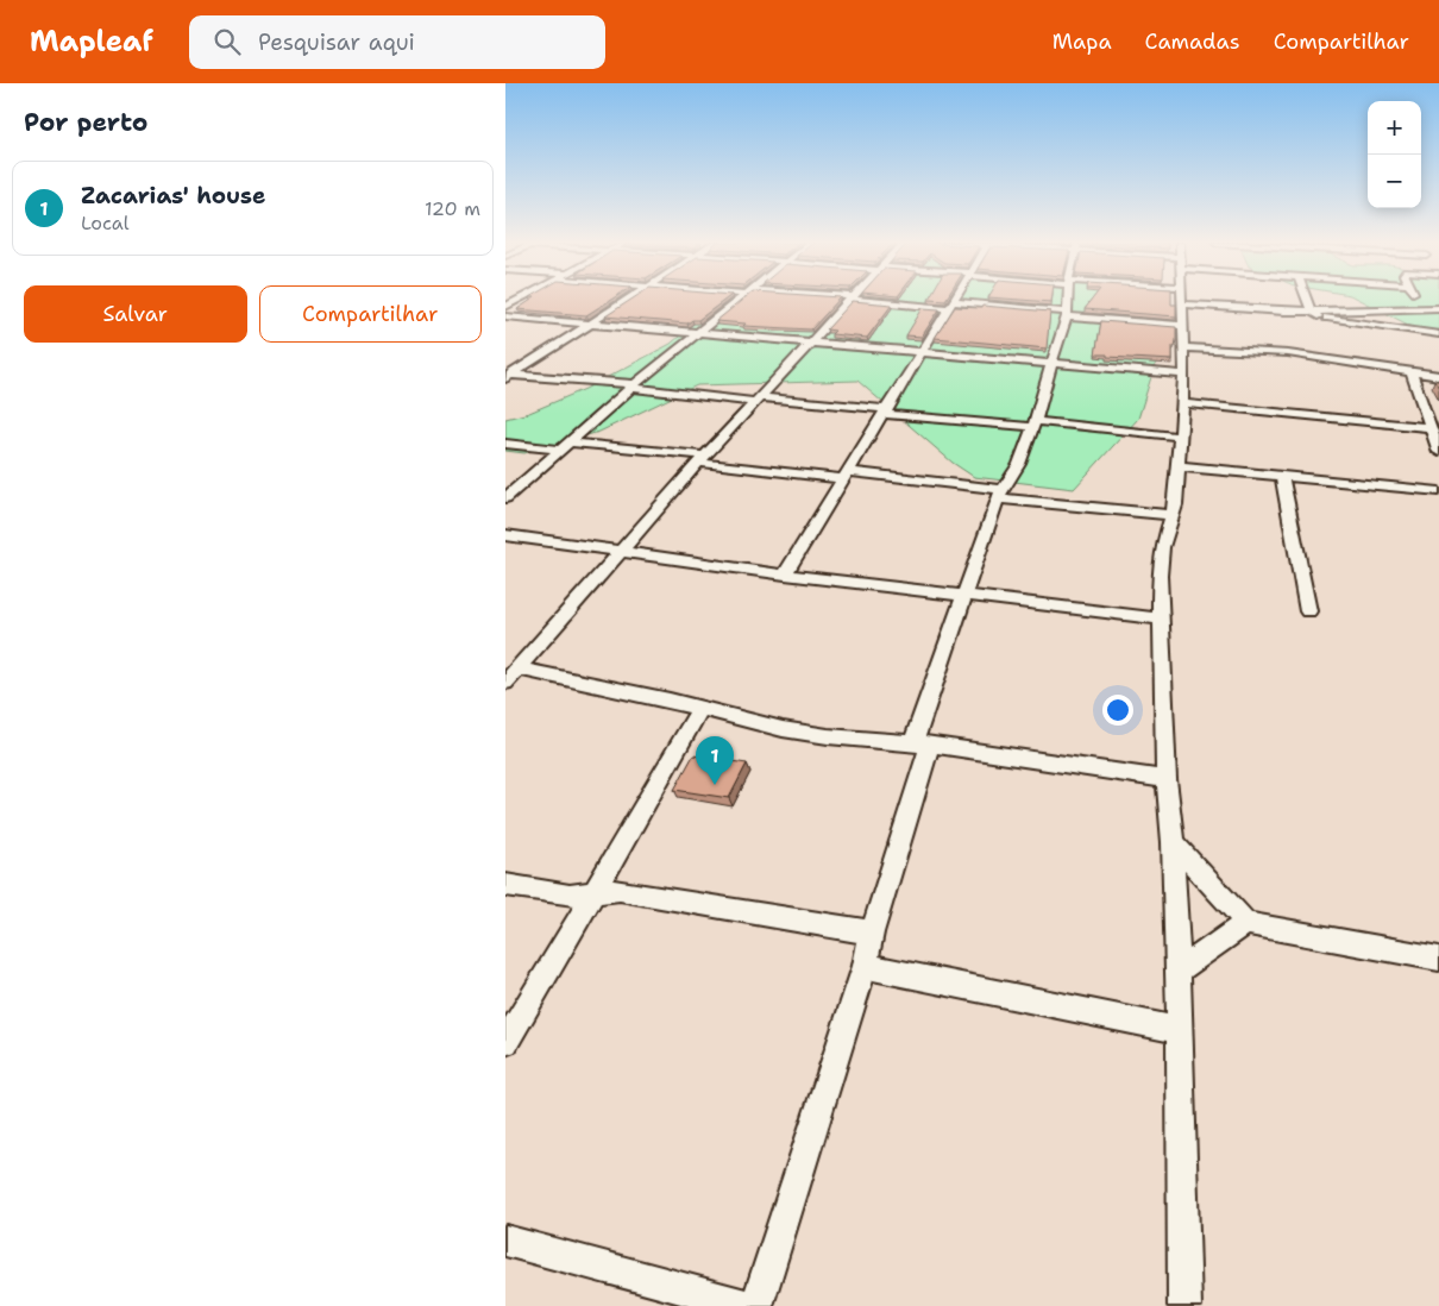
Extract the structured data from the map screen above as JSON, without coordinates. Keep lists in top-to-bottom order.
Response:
{
  "page": {
    "header": "Mapleaf",
    "search": "Pesquisar aqui",
    "nav": ["Mapa", "Camadas", "Compartilhar"],
    "heading": "Por perto",
    "map_buttons": ["+", "−"],
    "list": [
      {
        "mark": "1",
        "name": "Zacarias' house",
        "note": "Local",
        "value": "120 m"
      }
    ],
    "buttons": ["Salvar", "Compartilhar"],
    "pins": "1"
  }
}
